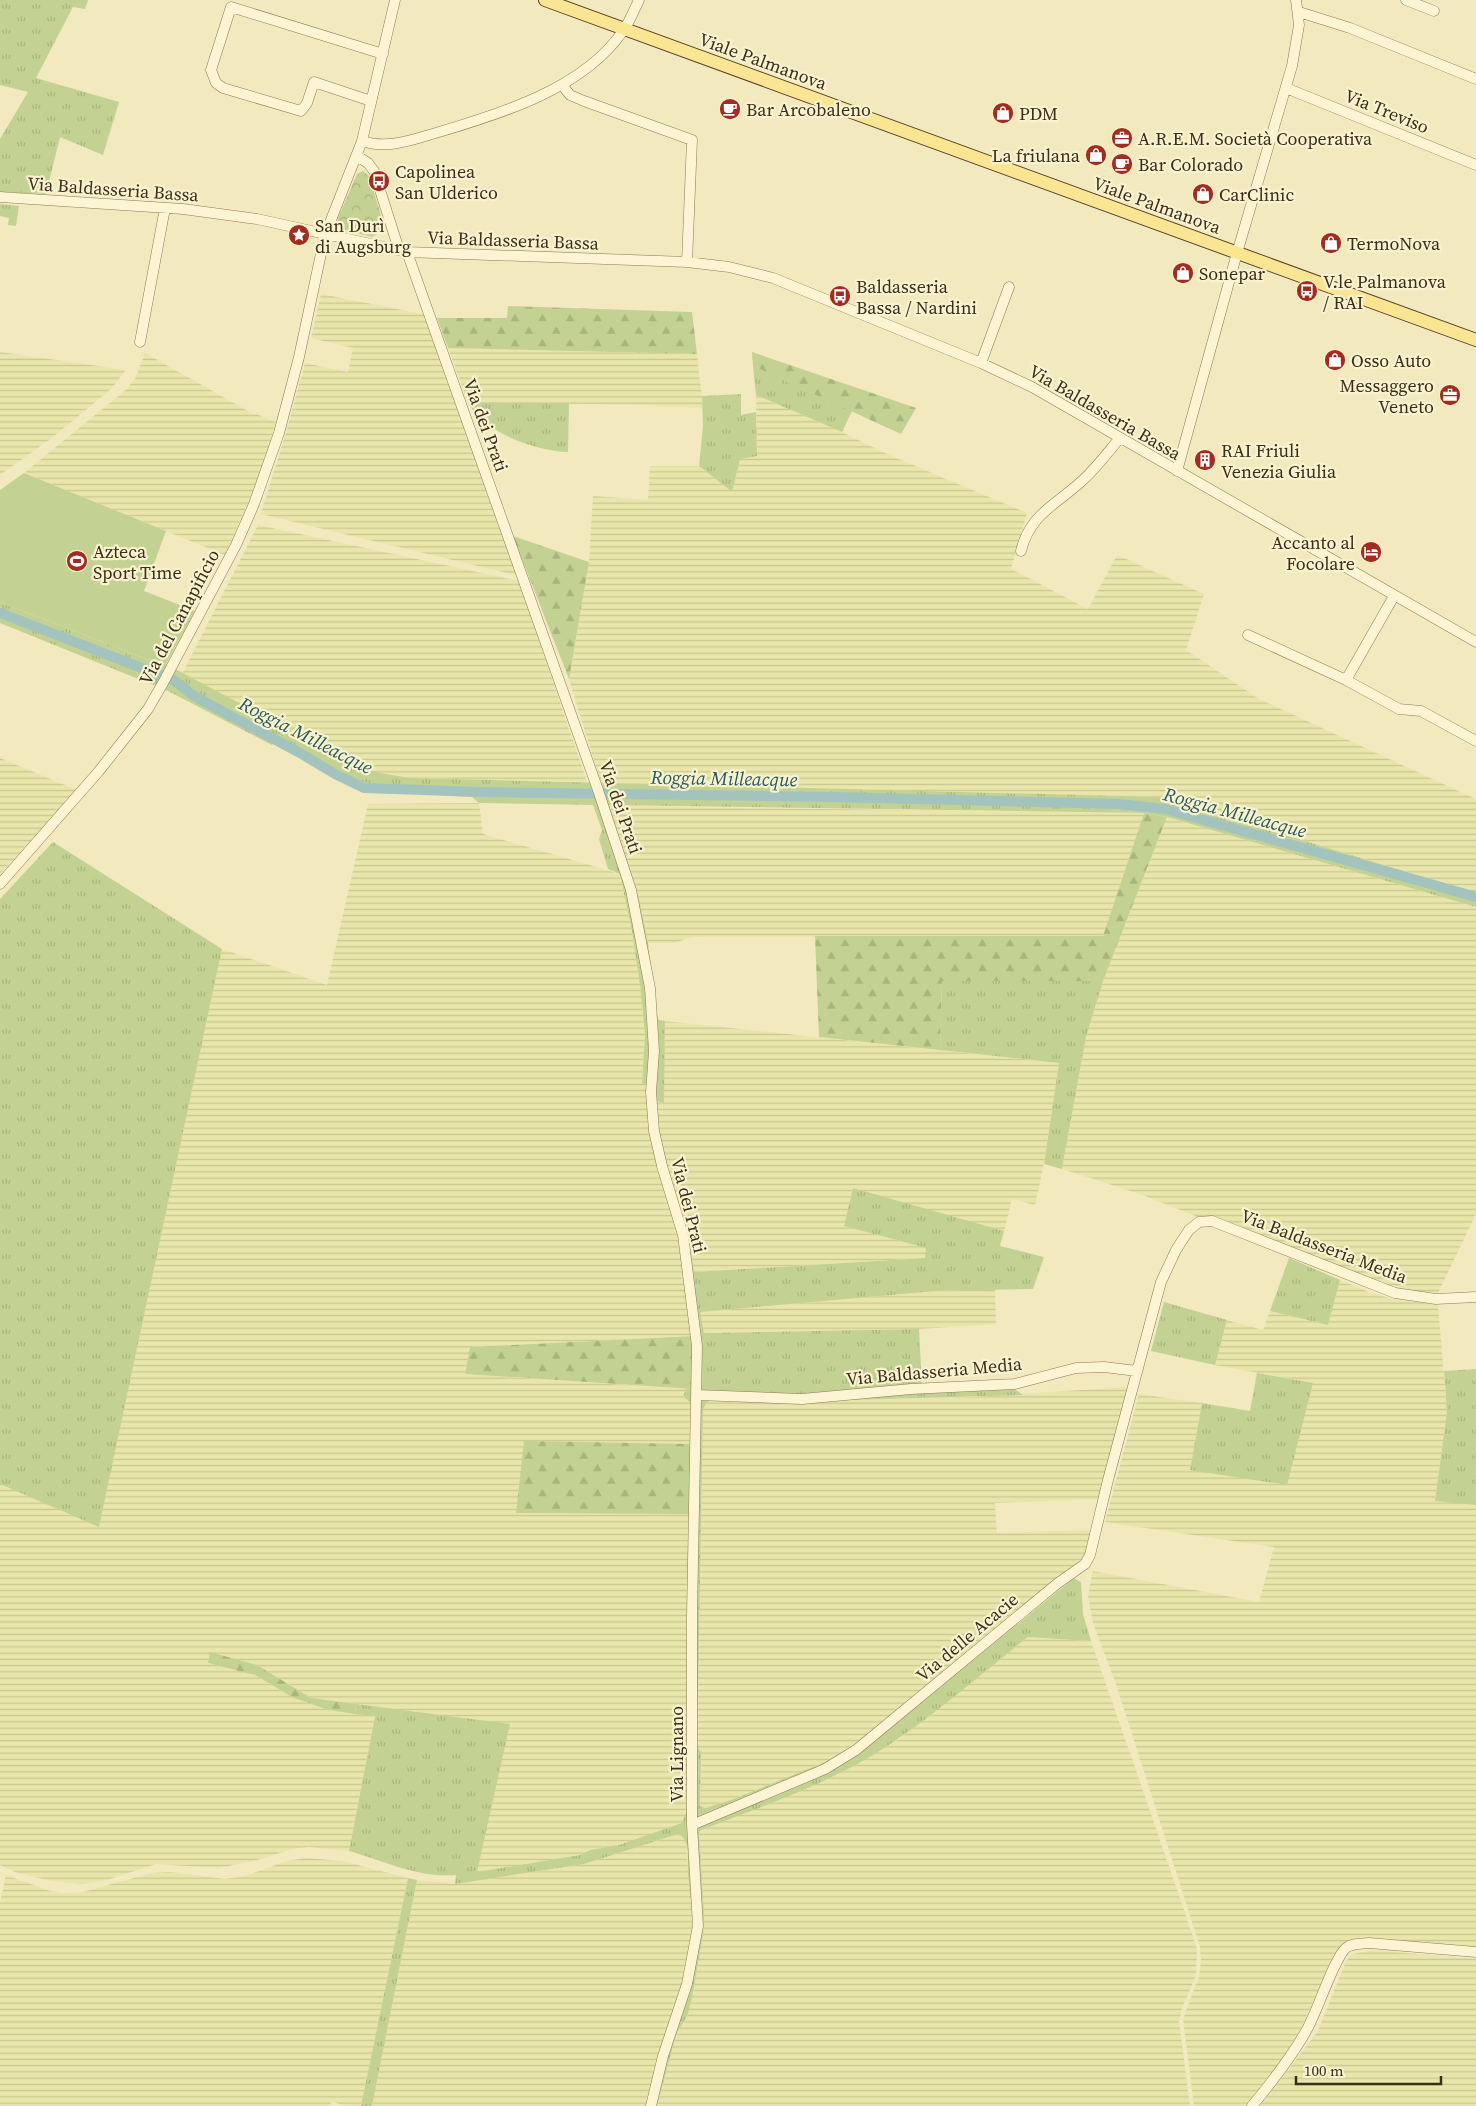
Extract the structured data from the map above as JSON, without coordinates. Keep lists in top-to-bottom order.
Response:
{
  "streets": {
    "main road": ["Viale Palmanova"],
    "street": [
      "Via Treviso",
      "Via Baldasseria Bassa",
      "Via dei Prati",
      "Via del Canapificio",
      "Via Baldasseria Media",
      "Via delle Acacie",
      "Via Lignano"
    ]
  },
  "crossings": [
    ["Via Baldasseria Bassa", "Via dei Prati"],
    ["Via Baldasseria Bassa", "Via del Canapificio"],
    ["Via dei Prati", "Via del Canapificio"],
    ["Via dei Prati", "Via Baldasseria Media"],
    ["Via dei Prati", "Via Lignano"],
    ["Via Baldasseria Media", "Via delle Acacie"],
    ["Via Baldasseria Media", "Via Lignano"],
    ["Via delle Acacie", "Via Lignano"]
  ],
  "water": ["Roggia Milleacque"],
  "places": {
    "cafe": ["Bar Arcobaleno", "Bar Colorado"],
    "shop": [
      "PDM",
      "La friulana",
      "CarClinic",
      "TermoNova",
      "Sonepar",
      "Osso Auto"
    ],
    "office": ["A.R.E.M. Società Cooperativa", "Messaggero Veneto"],
    "bus stop": ["Capolinea San Ulderico", "V.le Palmanova / RAI", "Baldasseria Bassa / Nardini"],
    "place": ["San Durì di Augsburg"],
    "building": ["RAI Friuli Venezia Giulia"],
    "hotel": ["Accanto al Focolare"],
    "sports": ["Azteca Sport Time"]
  },
  "scale_bar": "100 m"
}
